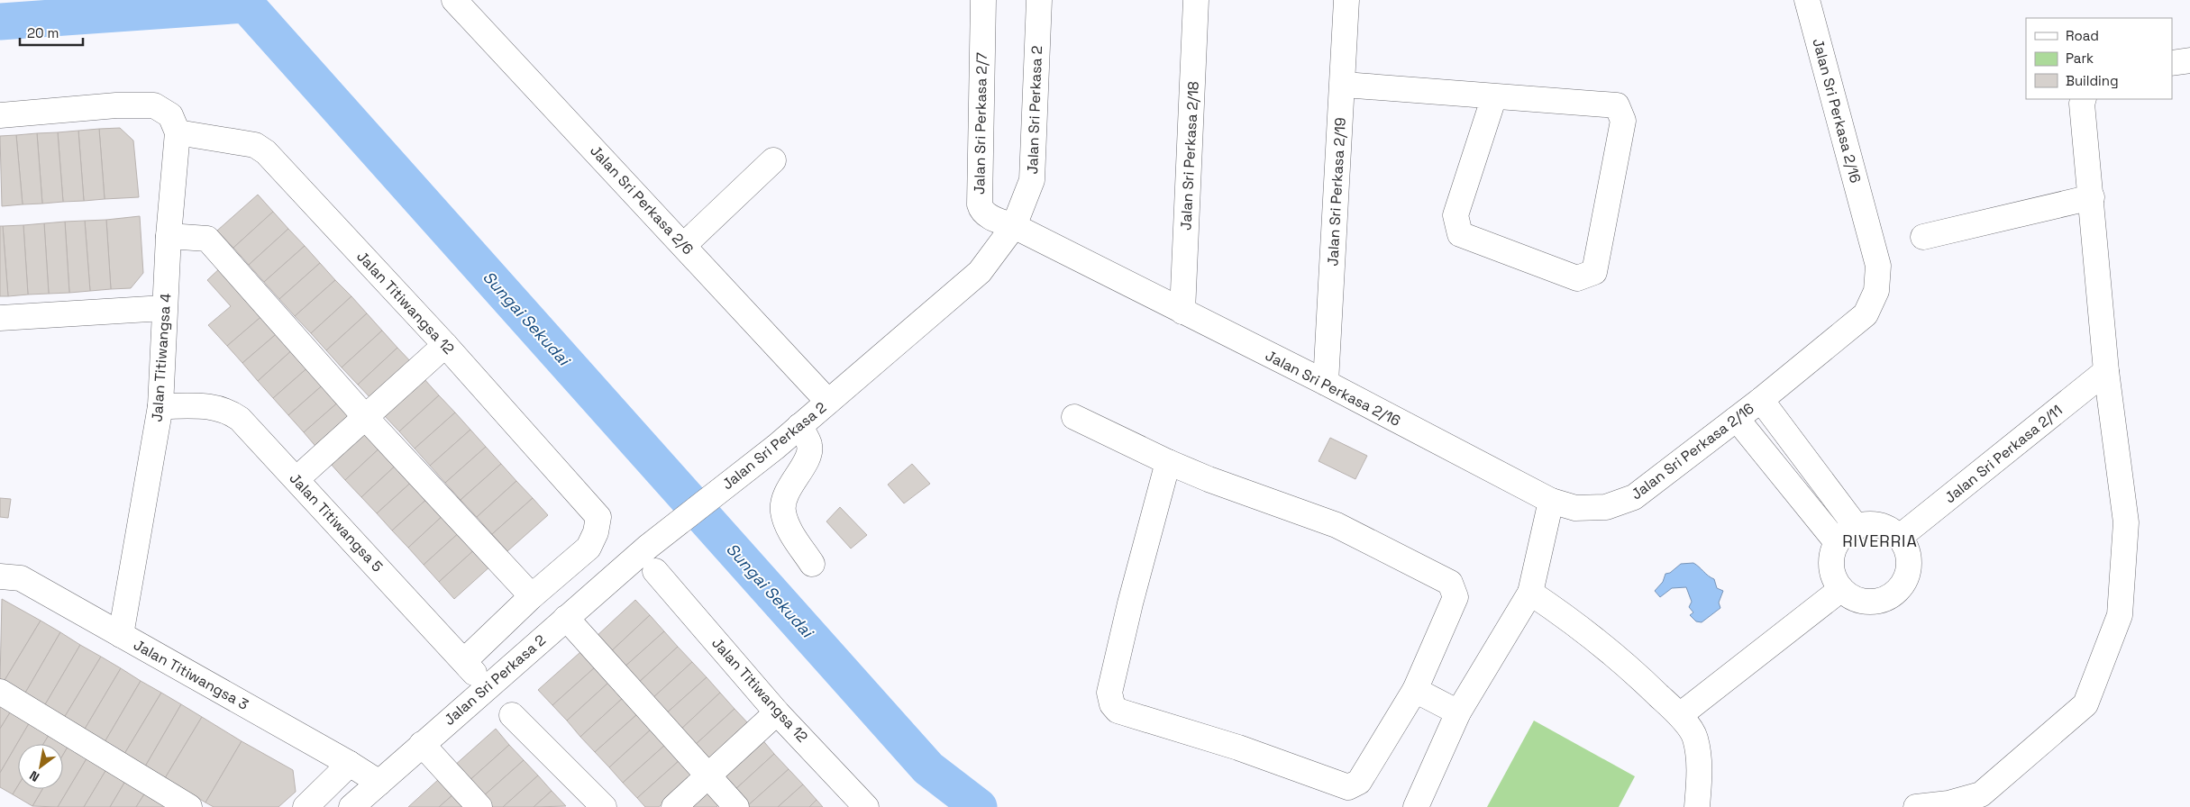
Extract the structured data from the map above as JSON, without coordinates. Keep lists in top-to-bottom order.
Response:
{
  "streets": {
    "street": [
      "Jalan Sri Perkasa 2",
      "Jalan Sri Perkasa 2/16",
      "Jalan Sri Perkasa 2/7",
      "Jalan Sri Perkasa 2/18",
      "Jalan Sri Perkasa 2/19",
      "Jalan Sri Perkasa 2/6",
      "Jalan Titiwangsa 12",
      "Jalan Titiwangsa 4",
      "Jalan Sri Perkasa 2/11",
      "Jalan Titiwangsa 5",
      "Jalan Titiwangsa 3"
    ]
  },
  "crossings": [
    ["Jalan Sri Perkasa 2", "Jalan Sri Perkasa 2/16"],
    ["Jalan Sri Perkasa 2", "Jalan Sri Perkasa 2/7"],
    ["Jalan Sri Perkasa 2", "Jalan Sri Perkasa 2/6"],
    ["Jalan Sri Perkasa 2", "Jalan Titiwangsa 5"],
    ["Jalan Sri Perkasa 2", "Jalan Titiwangsa 3"],
    ["Jalan Sri Perkasa 2/16", "Jalan Sri Perkasa 2/7"],
    ["Jalan Sri Perkasa 2/16", "Jalan Sri Perkasa 2/18"],
    ["Jalan Sri Perkasa 2/16", "Jalan Sri Perkasa 2/19"],
    ["Jalan Titiwangsa 12", "Jalan Titiwangsa 4"],
    ["Jalan Titiwangsa 12", "Jalan Titiwangsa 5"],
    ["Jalan Titiwangsa 4", "Jalan Titiwangsa 5"],
    ["Jalan Titiwangsa 4", "Jalan Titiwangsa 3"]
  ],
  "districts": ["RIVERRIA"],
  "water": ["Sungai Sekudai"],
  "legend": ["Road", "Park", "Building"],
  "scale_bar": "20 m",
  "north": "bottom left"
}
